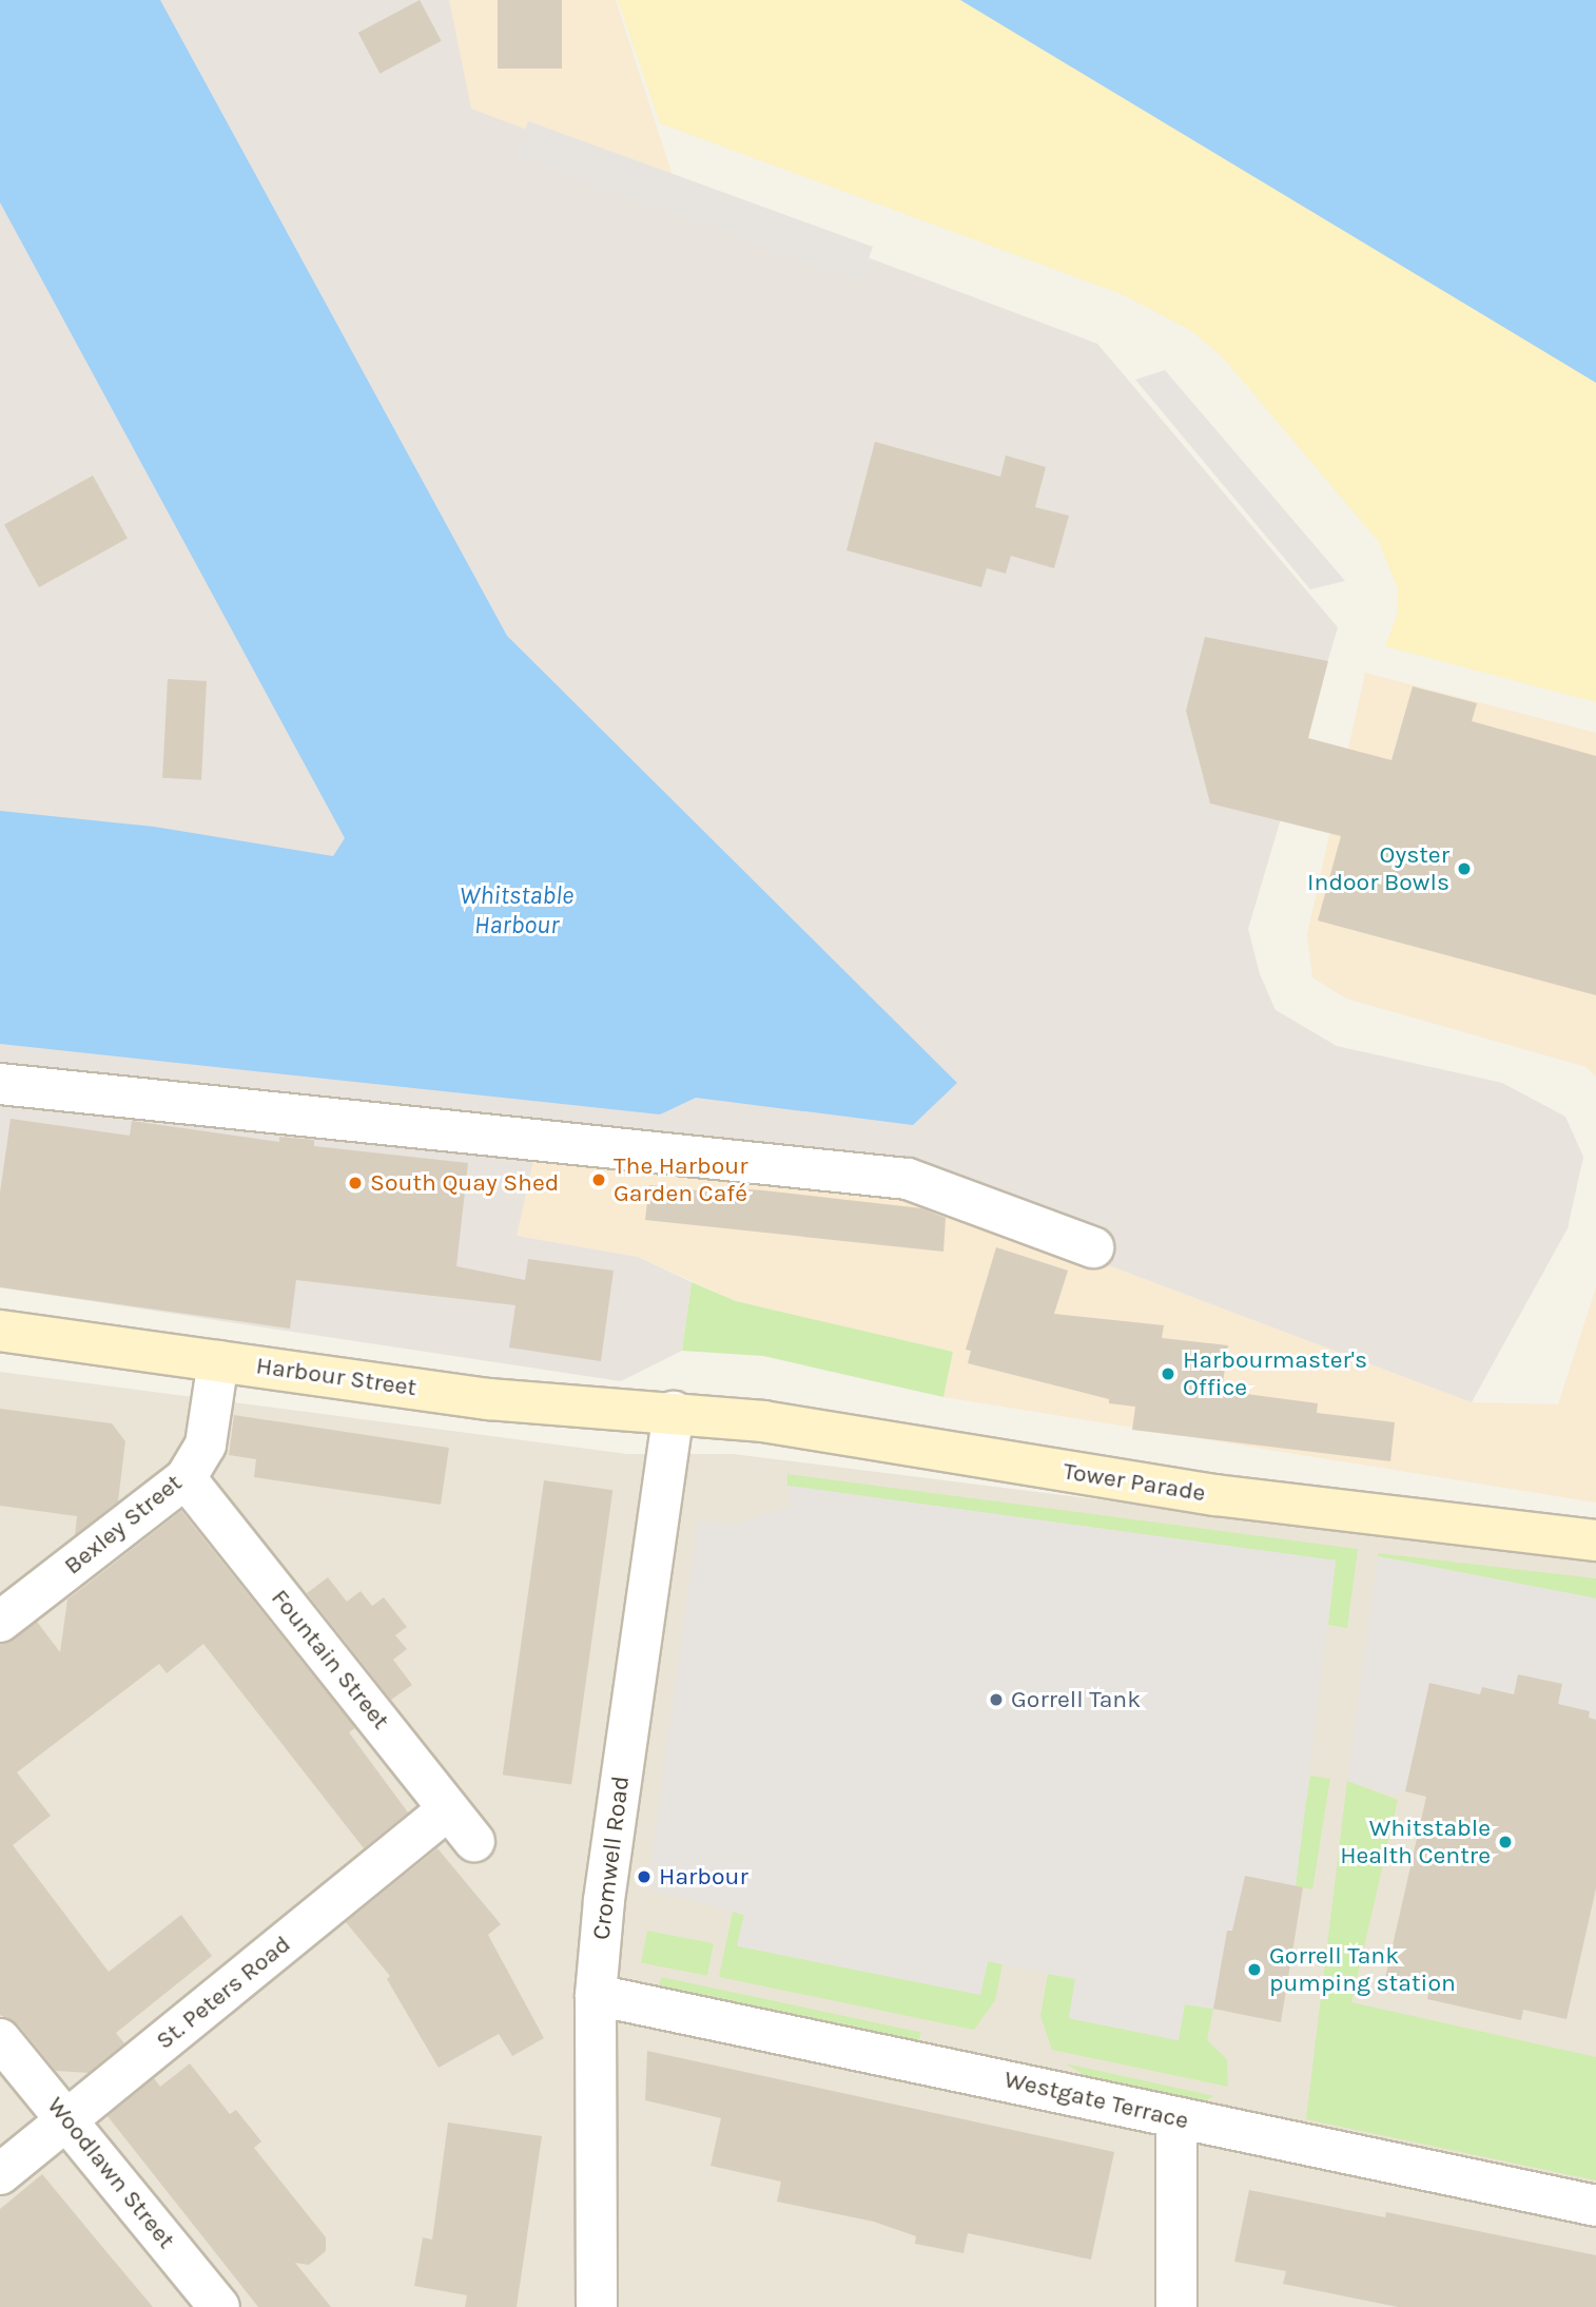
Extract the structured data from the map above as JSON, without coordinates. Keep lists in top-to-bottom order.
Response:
{
  "streets": {
    "main road": ["Harbour Street", "Tower Parade"],
    "street": [
      "Bexley Street",
      "Fountain Street",
      "Cromwell Road",
      "St. Peters Road",
      "Westgate Terrace",
      "Woodlawn Street"
    ]
  },
  "crossings": [
    ["Harbour Street", "Tower Parade"],
    ["Harbour Street", "Bexley Street"],
    ["Harbour Street", "Cromwell Road"],
    ["Tower Parade", "Cromwell Road"],
    ["Bexley Street", "Fountain Street"],
    ["Fountain Street", "St. Peters Road"],
    ["Cromwell Road", "Westgate Terrace"],
    ["St. Peters Road", "Woodlawn Street"]
  ],
  "water": ["Whitstable Harbour"],
  "places": [
    "Oyster Indoor Bowls",
    "The Harbour Garden Café",
    "South Quay Shed",
    "Harbourmaster's Office",
    "Gorrell Tank",
    "Whitstable Health Centre",
    "Harbour",
    "Gorrell Tank pumping station"
  ]
}
